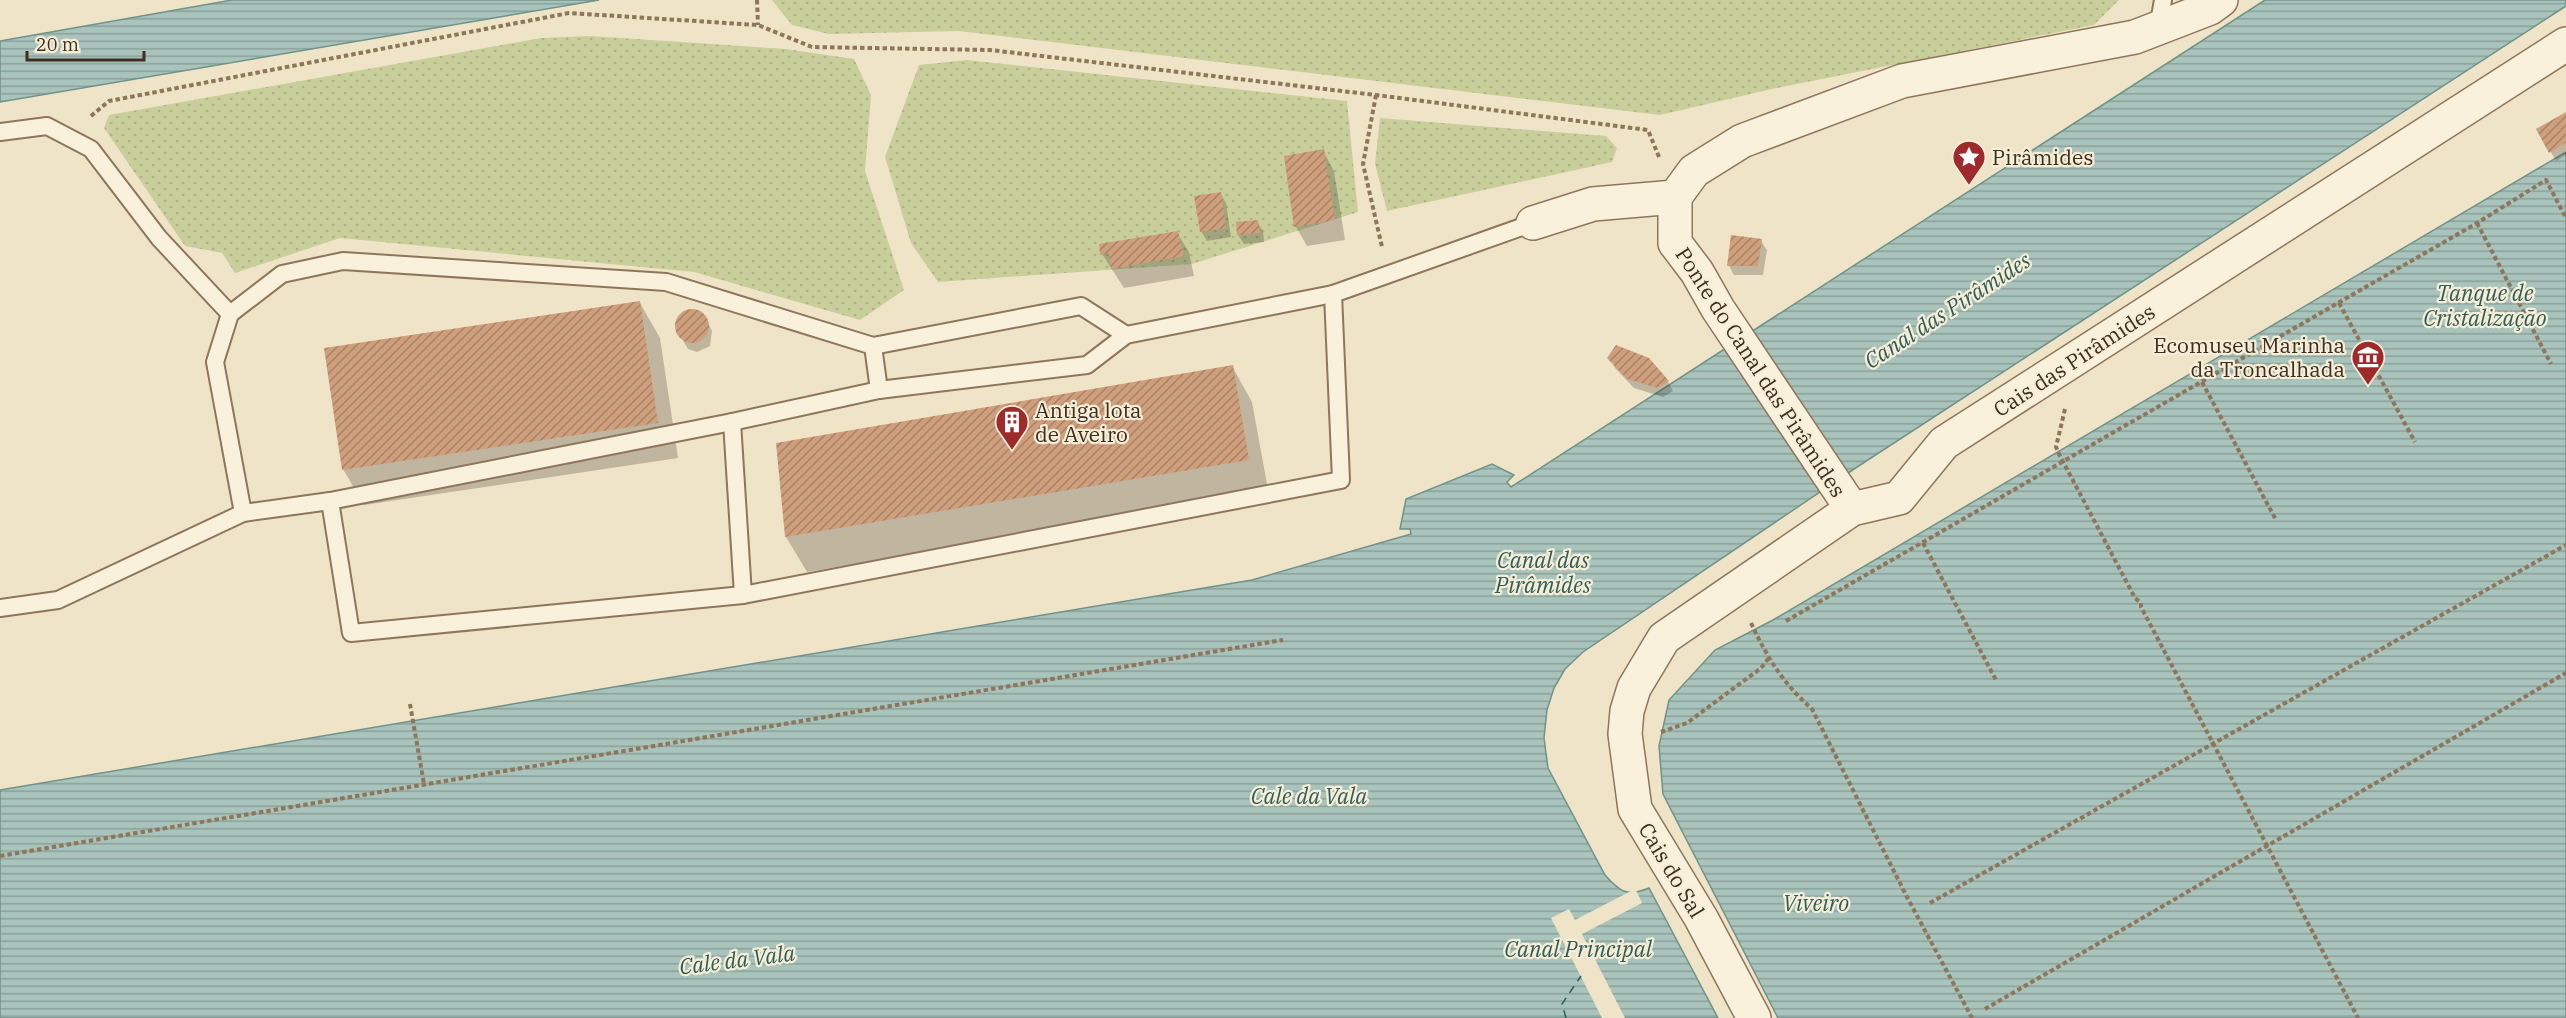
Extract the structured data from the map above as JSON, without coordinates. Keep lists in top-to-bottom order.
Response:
{
  "streets": {
    "street": ["Cais das Pirâmides", "Ponte do Canal das Pirâmides", "Cais do Sal"]
  },
  "crossings": [
    ["Cais das Pirâmides", "Ponte do Canal das Pirâmides"],
    ["Cais das Pirâmides", "Cais do Sal"]
  ],
  "water": [
    "Tanque de Cristalização",
    "Canal das Pirâmides",
    "Cale da Vala",
    "Viveiro",
    "Canal Principal"
  ],
  "places": {
    "place": ["Pirâmides"],
    "museum": ["Ecomuseu Marinha da Troncalhada"],
    "building": ["Antiga lota de Aveiro"]
  },
  "scale_bar": "20 m"
}
